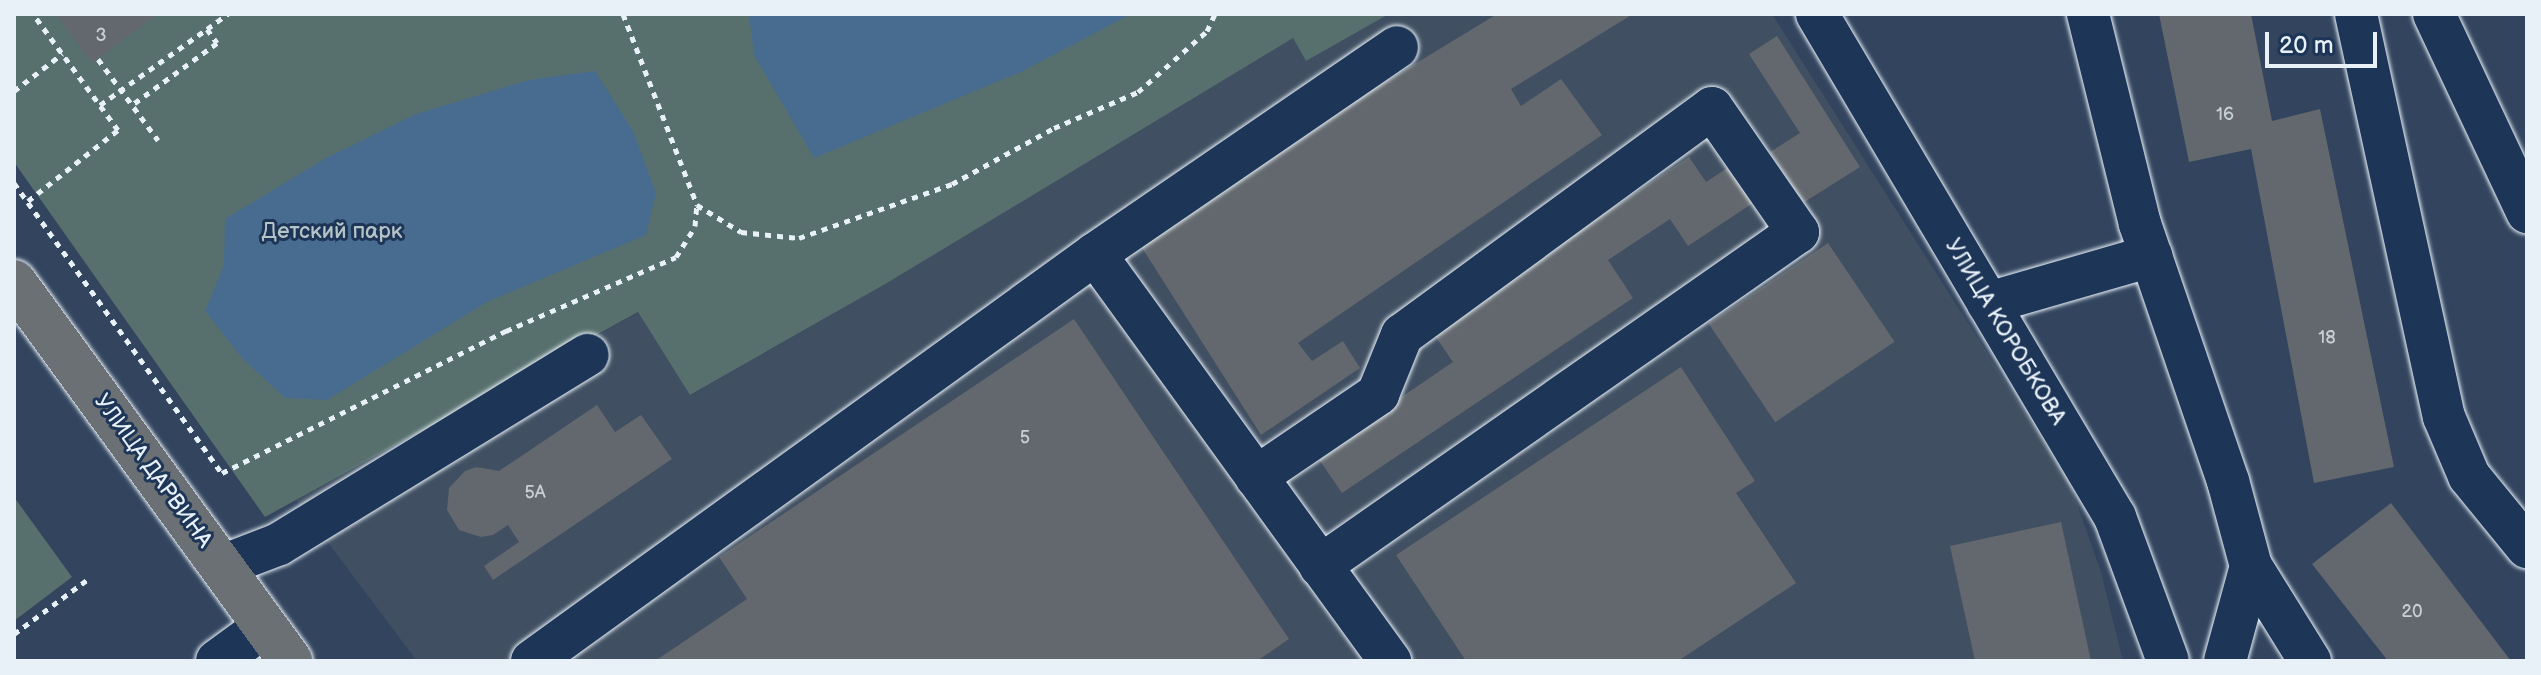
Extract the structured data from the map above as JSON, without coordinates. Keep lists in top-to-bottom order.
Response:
{
  "streets": {
    "main road": ["УЛИЦА ДАРВИНА"],
    "street": ["УЛИЦА КОРОБКОВА"]
  },
  "parks": ["Детский парк"],
  "house_numbers": [
    "3",
    "16",
    "18",
    "5",
    "5А",
    "20"
  ],
  "scale_bar": "20 m"
}
